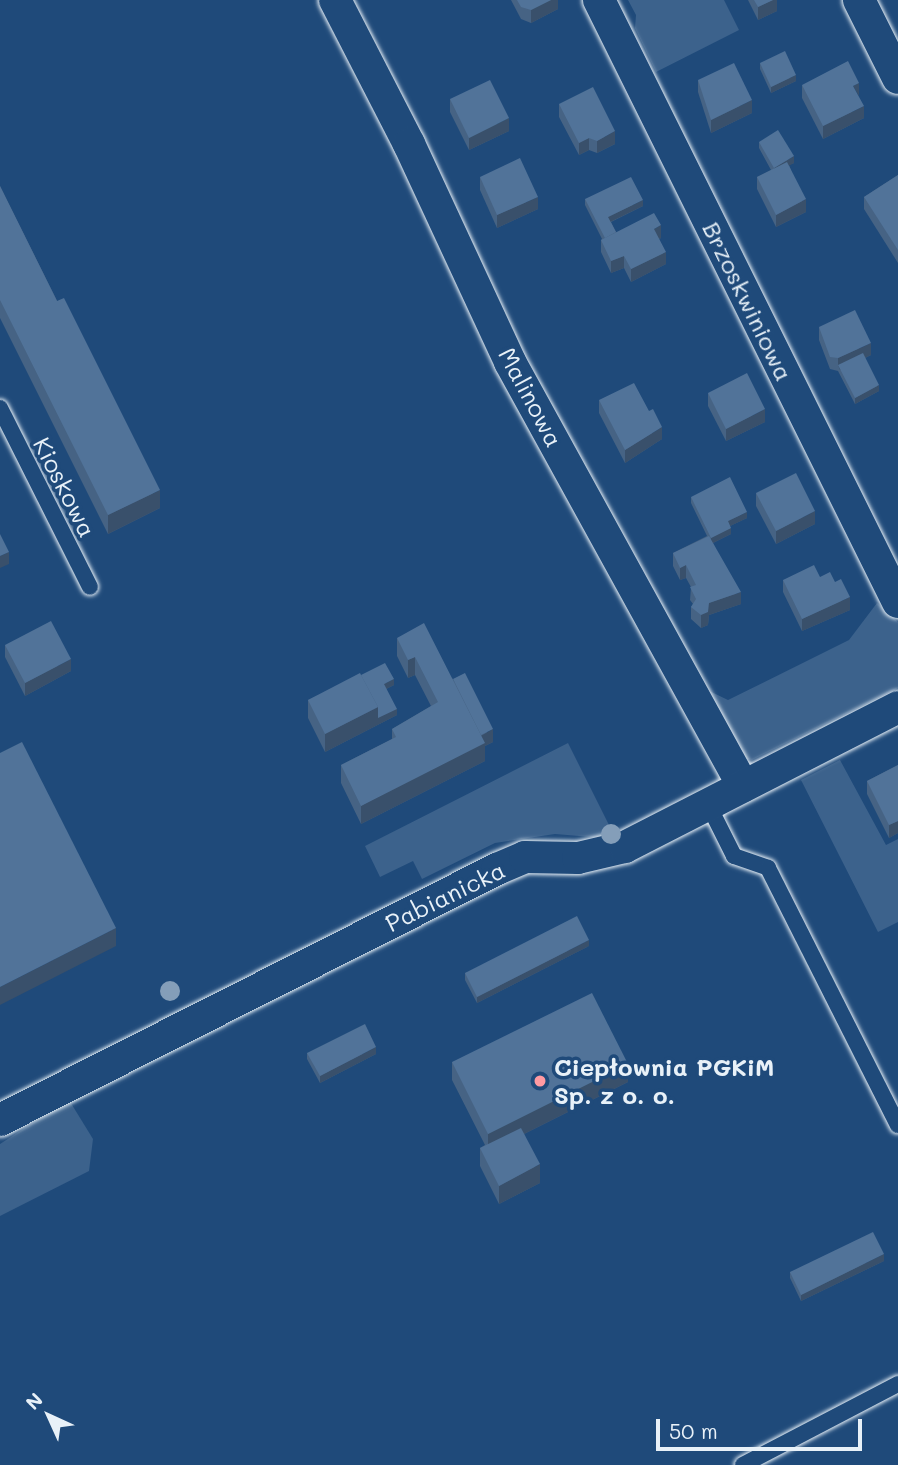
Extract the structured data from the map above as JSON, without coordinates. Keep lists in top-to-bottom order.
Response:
{
  "streets": {
    "street": ["Brzoskwiniowa", "Malinowa", "Pabianicka"],
    "lane": ["Kioskowa"]
  },
  "crossings": [
    ["Malinowa", "Pabianicka"]
  ],
  "places": ["Ciepłownia PGKiM Sp. z o. o."],
  "scale_bar": "50 m",
  "north": "top left"
}
